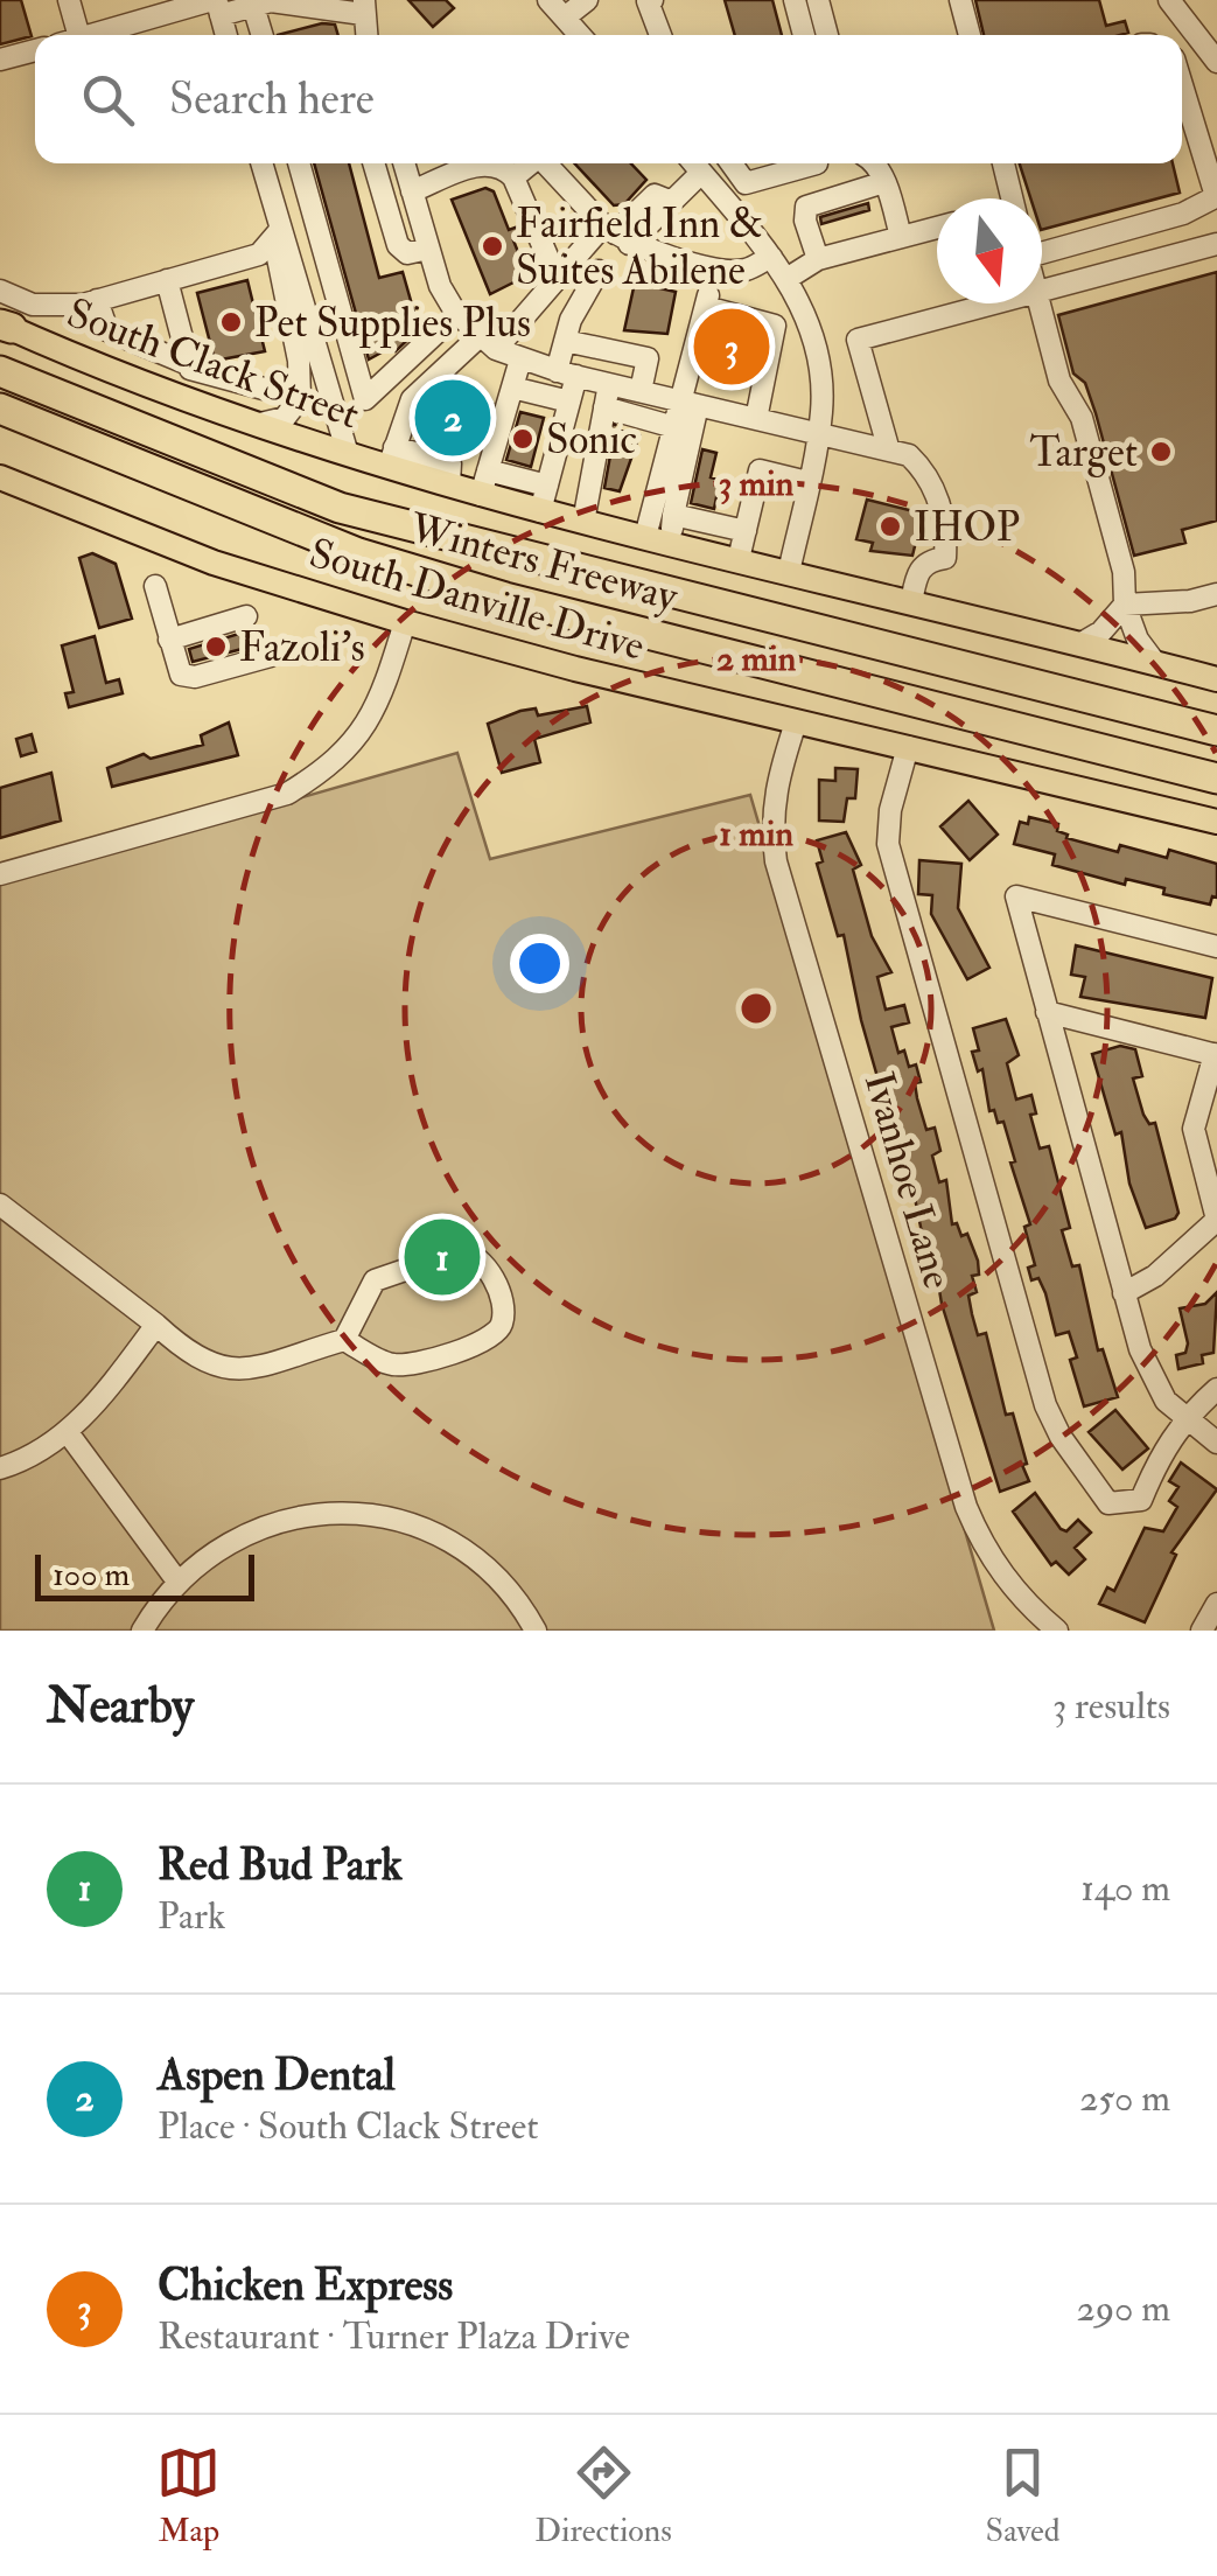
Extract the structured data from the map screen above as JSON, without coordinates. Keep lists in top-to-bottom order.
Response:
{
  "streets": {
    "highway": ["Winters Freeway"],
    "main road": ["South Clack Street", "South Danville Drive"],
    "street": ["Ivanhoe Lane"]
  },
  "crossings": [
    ["South Danville Drive", "Ivanhoe Lane"]
  ],
  "places": [
    "Fairfield Inn & Suites Abilene",
    "Pet Supplies Plus",
    "Sonic",
    "Target",
    "IHOP",
    "Fazoli's"
  ],
  "scale_bar": "100 m",
  "north": "bottom",
  "page": {
    "search": "Search here",
    "pins": ["3", "2", "1"],
    "scale": "100 m",
    "heading": ["Nearby", "3 results"],
    "list": [
      {
        "mark": "1",
        "name": "Red Bud Park",
        "note": "Park",
        "value": "140 m"
      },
      {
        "mark": "2",
        "name": "Aspen Dental",
        "note": "Place · South Clack Street",
        "value": "250 m"
      },
      {
        "mark": "3",
        "name": "Chicken Express",
        "note": "Restaurant · Turner Plaza Drive",
        "value": "290 m"
      }
    ],
    "nav": ["Map", "Directions", "Saved"]
  },
  "rings": ["3 min", "2 min", "1 min"]
}
